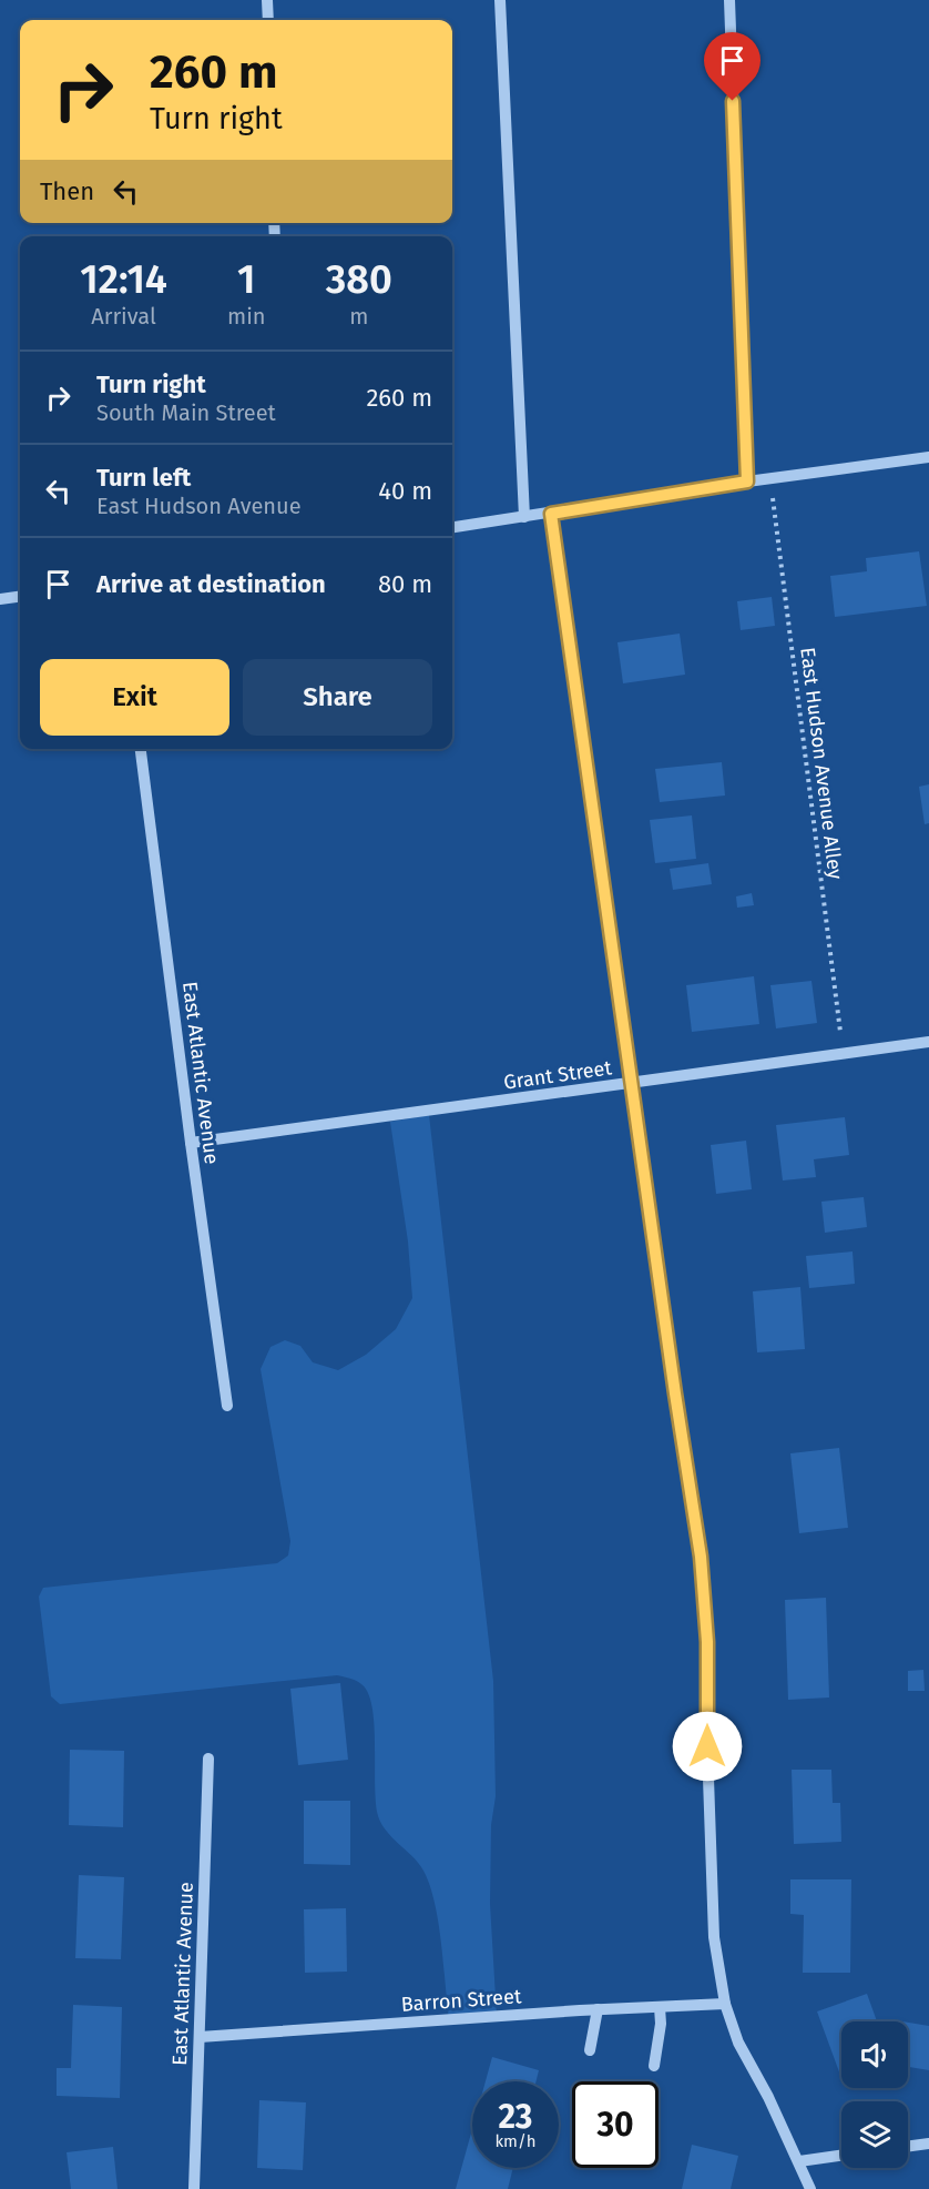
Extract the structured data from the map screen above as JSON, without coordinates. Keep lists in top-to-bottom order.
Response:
{
  "streets": {
    "street": ["East Atlantic Avenue", "Grant Street", "Barron Street"],
    "path": ["East Hudson Avenue Alley"]
  },
  "crossings": [
    ["East Hudson Avenue Alley", "Grant Street"],
    ["East Atlantic Avenue", "Grant Street"],
    ["East Atlantic Avenue", "Barron Street"]
  ],
  "page": {
    "turn": ["260 m", "Turn right"],
    "then": "Then",
    "eta": [
      "12:14",
      "Arrival",
      "1",
      "min",
      "380",
      "m"
    ],
    "list": [
      {
        "name": "Turn right",
        "note": "South Main Street",
        "value": "260 m"
      },
      {
        "name": "Turn left",
        "note": "East Hudson Avenue",
        "value": "40 m"
      },
      {
        "name": "Arrive at destination",
        "value": "80 m"
      }
    ],
    "buttons": ["Exit", "Share"],
    "speed": "23 km/h",
    "limit": "30"
  }
}
